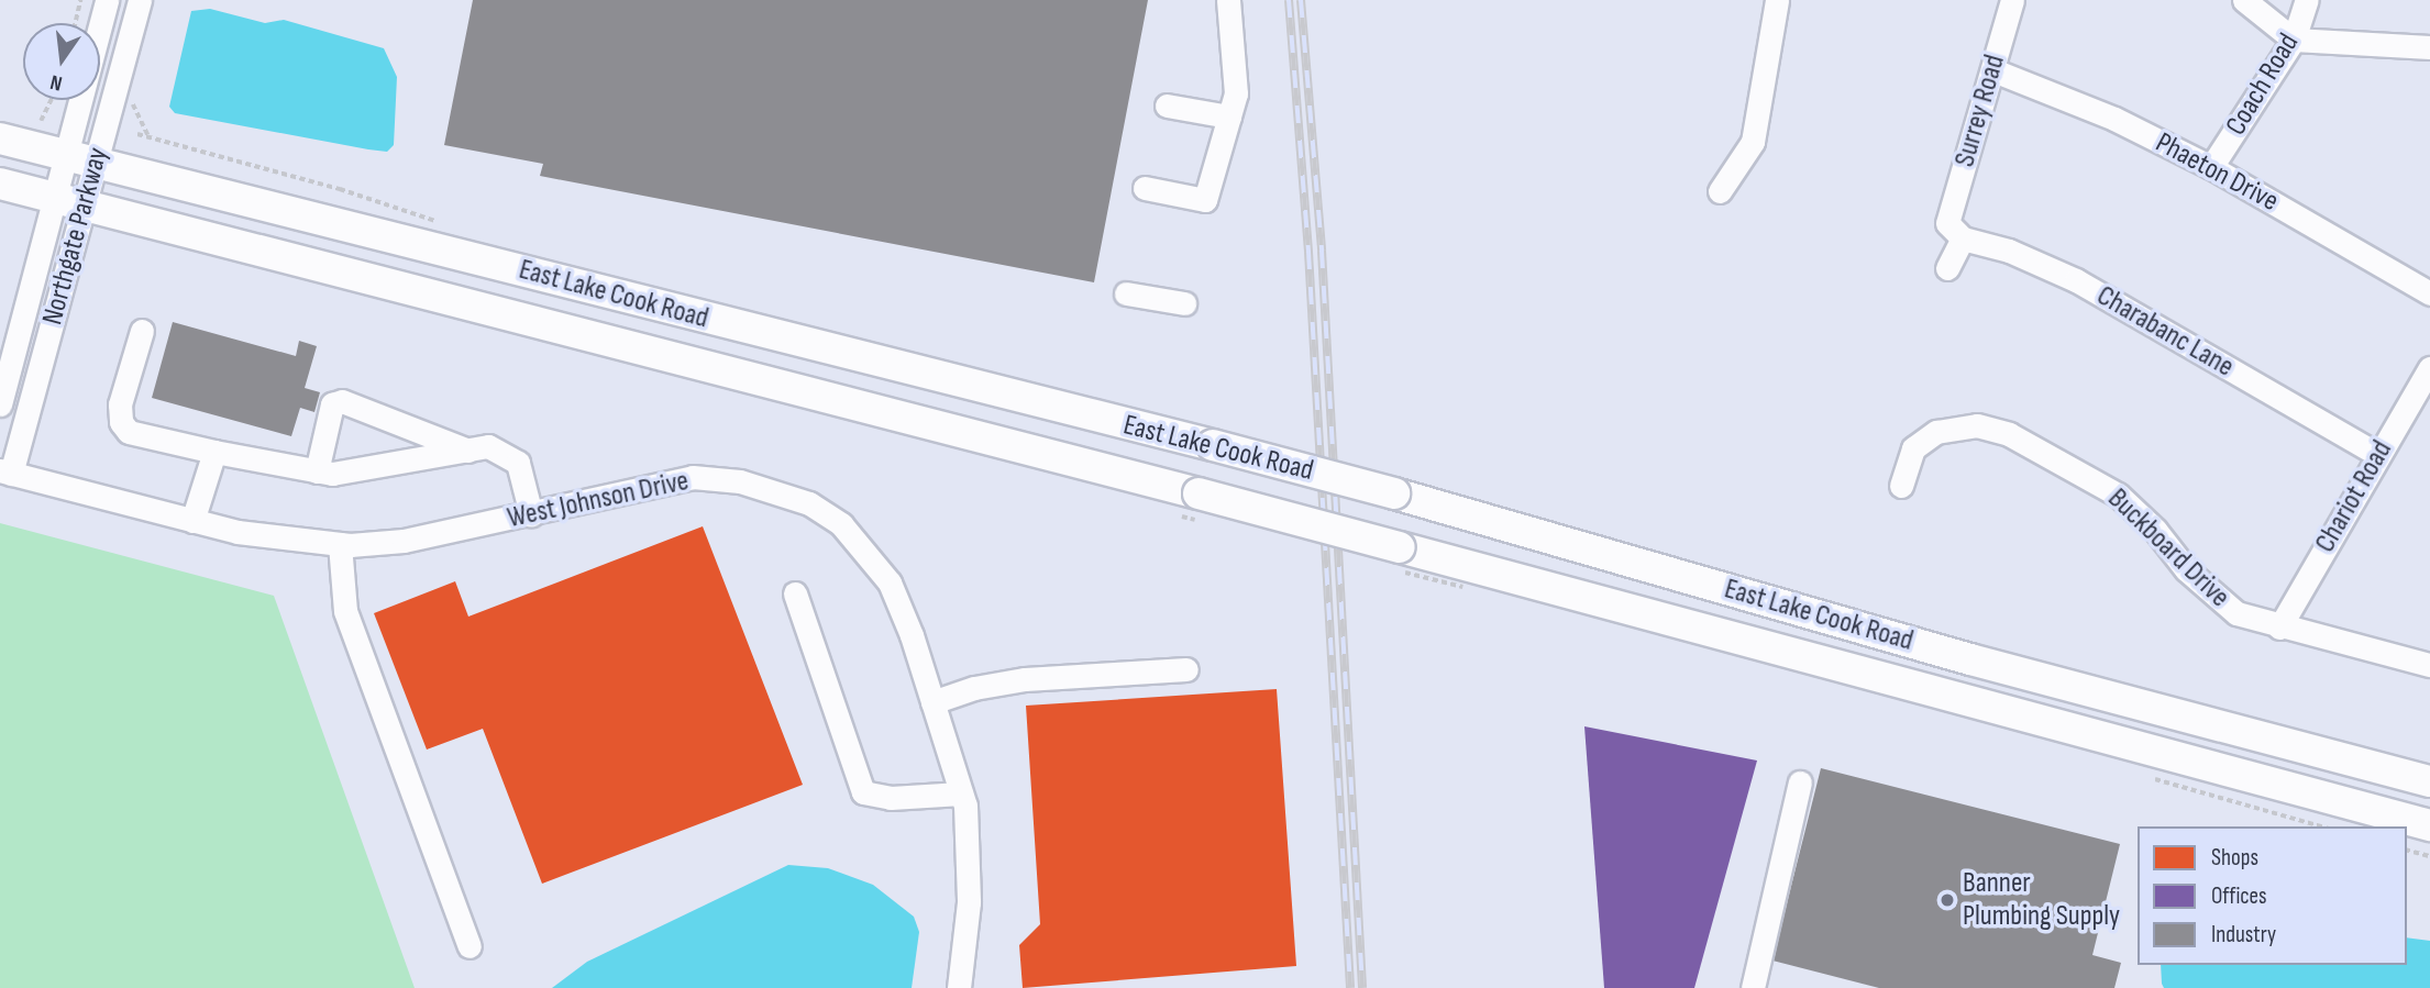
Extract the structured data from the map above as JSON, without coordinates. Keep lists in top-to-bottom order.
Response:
{
  "streets": {
    "main road": ["East Lake Cook Road"],
    "street": [
      "Coach Road",
      "Surrey Road",
      "Phaeton Drive",
      "Northgate Parkway",
      "Charabanc Lane",
      "Chariot Road",
      "West Johnson Drive",
      "Buckboard Drive"
    ]
  },
  "crossings": [
    ["Coach Road", "Phaeton Drive"],
    ["Surrey Road", "Phaeton Drive"],
    ["Surrey Road", "Charabanc Lane"],
    ["Northgate Parkway", "East Lake Cook Road"],
    ["Northgate Parkway", "West Johnson Drive"],
    ["Charabanc Lane", "Chariot Road"],
    ["Chariot Road", "Buckboard Drive"]
  ],
  "places": ["Banner Plumbing Supply"],
  "legend": ["Shops", "Offices", "Industry"],
  "north": "bottom"
}
